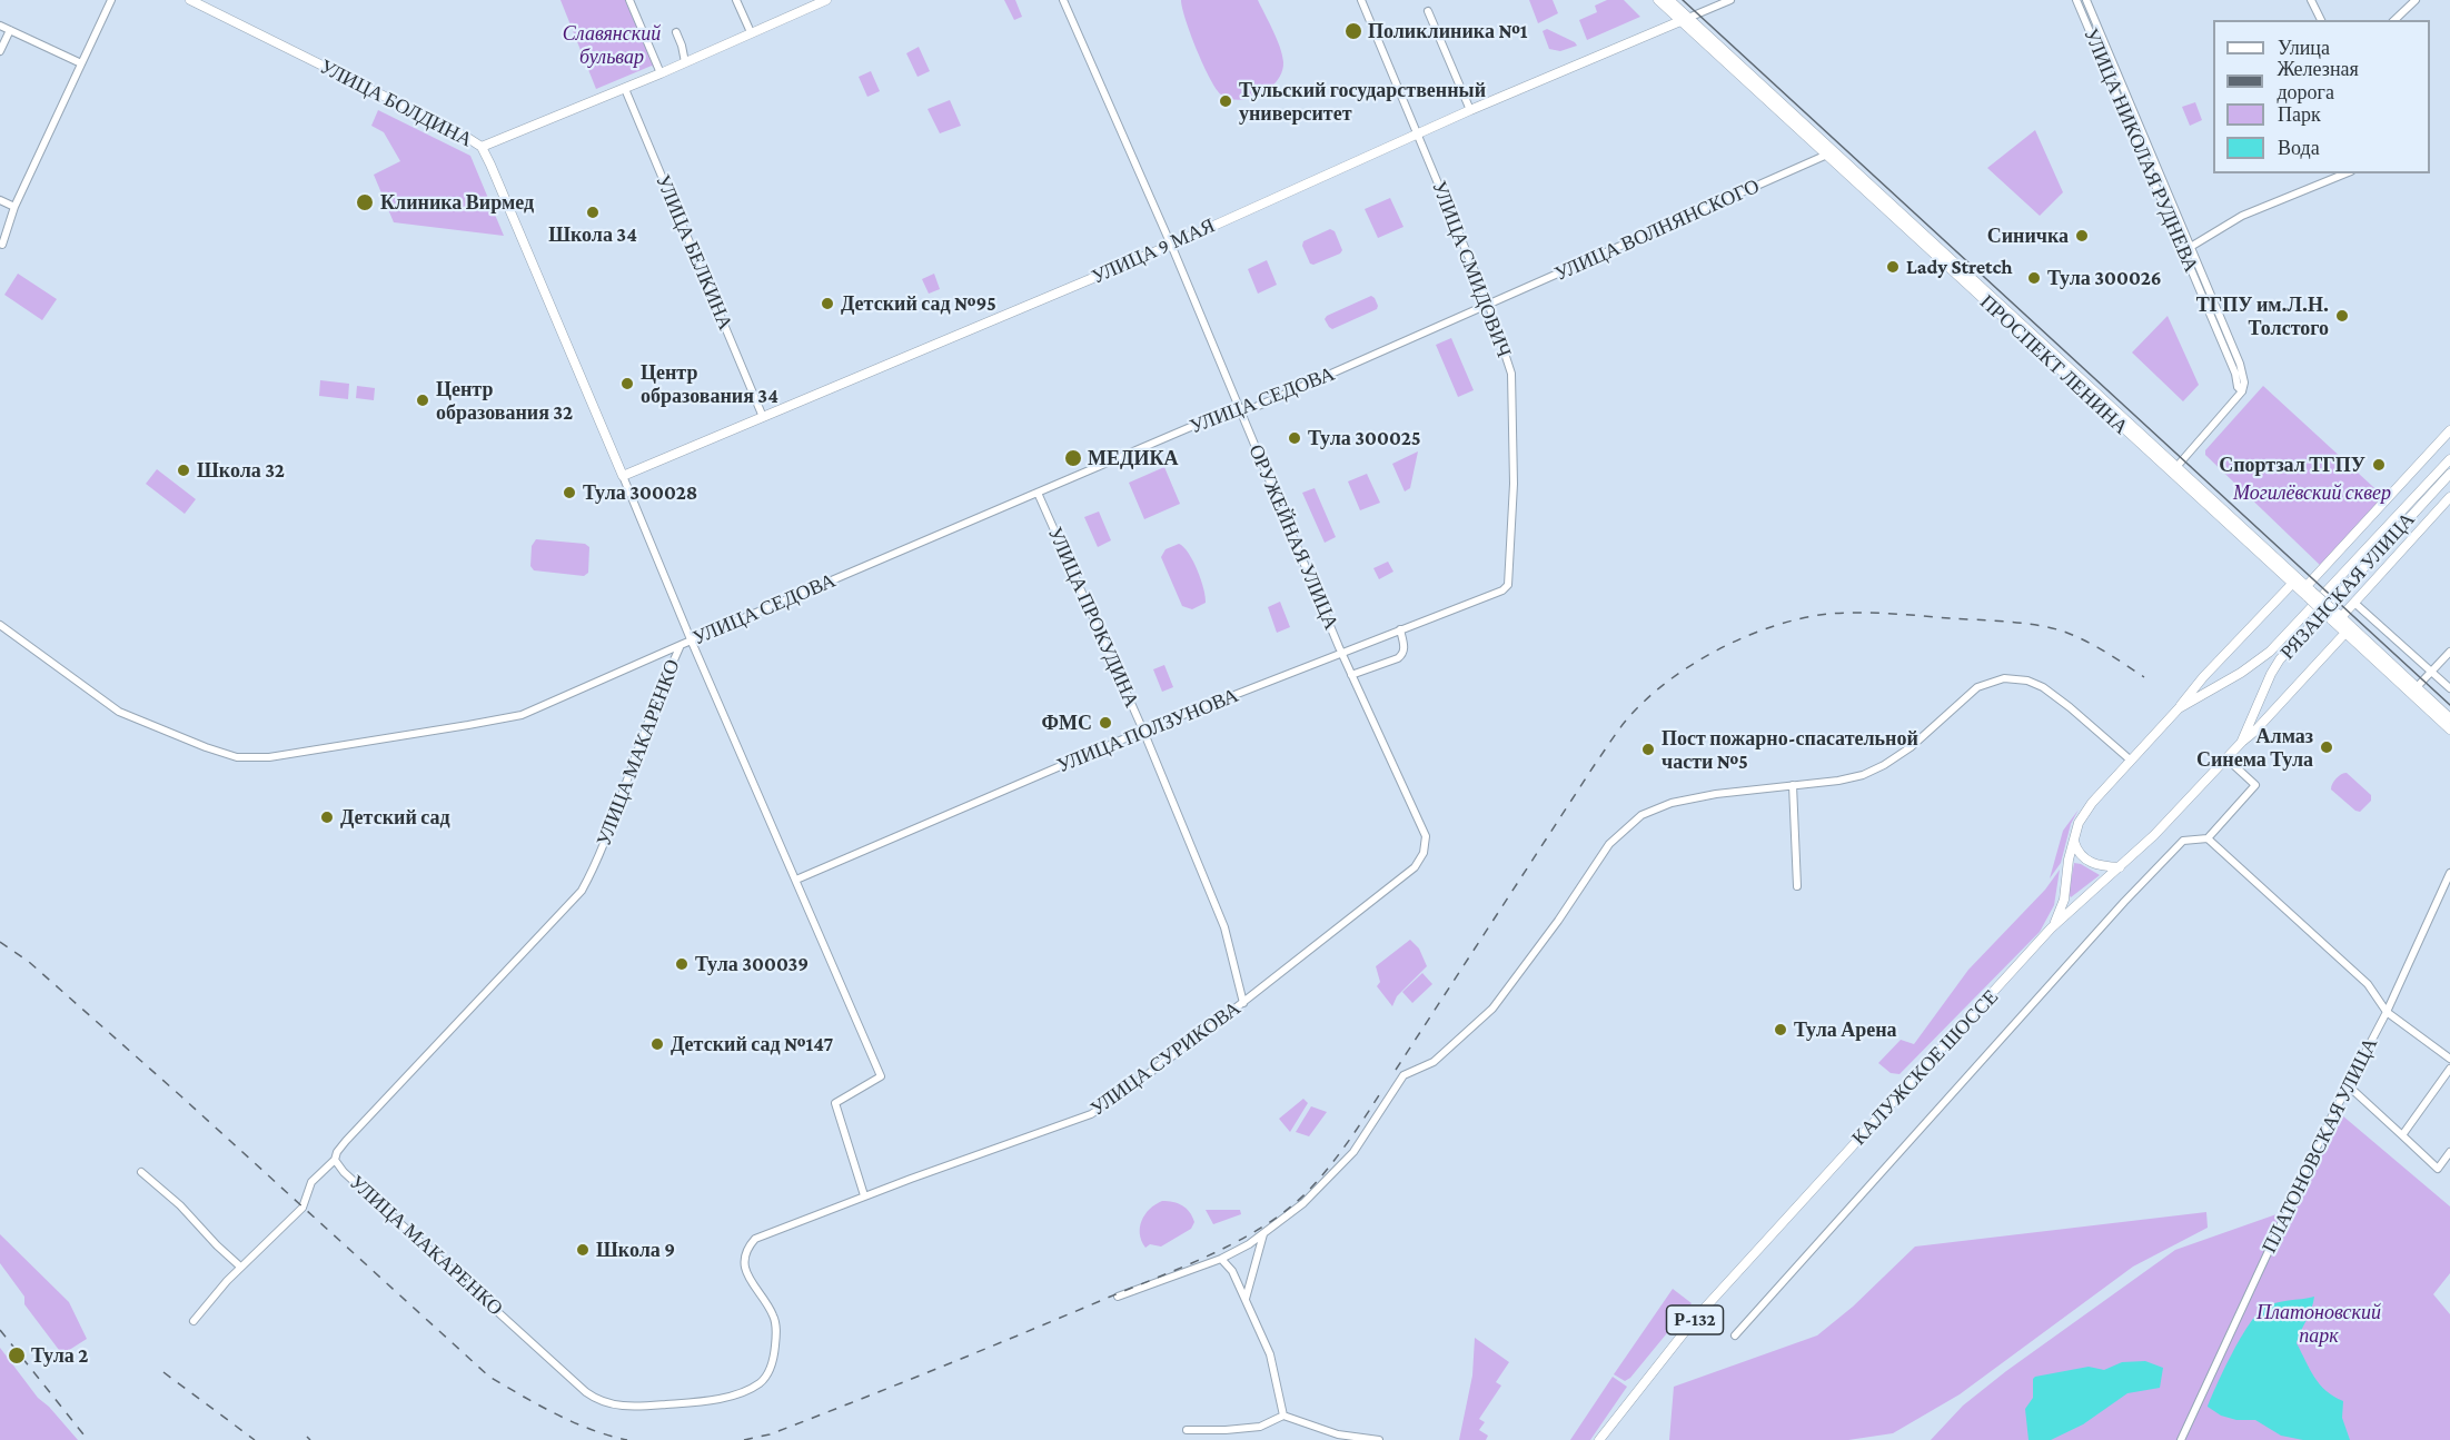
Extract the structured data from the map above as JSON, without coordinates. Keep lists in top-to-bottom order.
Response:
{
  "streets": {
    "main road": [
      "УЛИЦА БОЛДИНА",
      "УЛИЦА 9 МАЯ",
      "ПРОСПЕКТ ЛЕНИНА",
      "РЯЗАНСКАЯ УЛИЦА",
      "УЛИЦА МАКАРЕНКО",
      "КАЛУЖСКОЕ ШОССЕ",
      "Р-132"
    ],
    "street": [
      "УЛИЦА НИКОЛАЯ РУДНЕВА",
      "УЛИЦА ВОЛНЯНСКОГО",
      "УЛИЦА БЕЛКИНА",
      "УЛИЦА СМИДОВИЧ",
      "УЛИЦА СЕДОВА",
      "ОРУЖЕЙНАЯ УЛИЦА",
      "УЛИЦА ПРОКУДИНА",
      "УЛИЦА ПОЛЗУНОВА",
      "УЛИЦА СУРИКОВА",
      "ПЛАТОНОВСКАЯ УЛИЦА"
    ]
  },
  "crossings": [
    ["УЛИЦА БОЛДИНА", "УЛИЦА БЕЛКИНА"],
    ["УЛИЦА БОЛДИНА", "УЛИЦА МАКАРЕНКО"],
    ["УЛИЦА НИКОЛАЯ РУДНЕВА", "ПРОСПЕКТ ЛЕНИНА"],
    ["УЛИЦА ВОЛНЯНСКОГО", "УЛИЦА СМИДОВИЧ"],
    ["УЛИЦА ВОЛНЯНСКОГО", "ПРОСПЕКТ ЛЕНИНА"],
    ["УЛИЦА ВОЛНЯНСКОГО", "УЛИЦА СЕДОВА"],
    ["УЛИЦА 9 МАЯ", "УЛИЦА БЕЛКИНА"],
    ["УЛИЦА 9 МАЯ", "УЛИЦА СМИДОВИЧ"],
    ["УЛИЦА 9 МАЯ", "ПРОСПЕКТ ЛЕНИНА"],
    ["УЛИЦА 9 МАЯ", "ОРУЖЕЙНАЯ УЛИЦА"],
    ["УЛИЦА 9 МАЯ", "УЛИЦА МАКАРЕНКО"],
    ["УЛИЦА СМИДОВИЧ", "УЛИЦА СЕДОВА"],
    ["УЛИЦА СМИДОВИЧ", "УЛИЦА ПОЛЗУНОВА"],
    ["ПРОСПЕКТ ЛЕНИНА", "КАЛУЖСКОЕ ШОССЕ"],
    ["УЛИЦА СЕДОВА", "ОРУЖЕЙНАЯ УЛИЦА"],
    ["УЛИЦА СЕДОВА", "УЛИЦА ПРОКУДИНА"],
    ["УЛИЦА СЕДОВА", "УЛИЦА МАКАРЕНКО"],
    ["ОРУЖЕЙНАЯ УЛИЦА", "УЛИЦА ПОЛЗУНОВА"],
    ["ОРУЖЕЙНАЯ УЛИЦА", "УЛИЦА СУРИКОВА"],
    ["РЯЗАНСКАЯ УЛИЦА", "КАЛУЖСКОЕ ШОССЕ"],
    ["УЛИЦА ПРОКУДИНА", "УЛИЦА ПОЛЗУНОВА"],
    ["УЛИЦА ПРОКУДИНА", "УЛИЦА СУРИКОВА"],
    ["УЛИЦА ПОЛЗУНОВА", "УЛИЦА МАКАРЕНКО"],
    ["УЛИЦА МАКАРЕНКО", "УЛИЦА СУРИКОВА"]
  ],
  "parks": ["Славянский бульвар", "Могилёвский сквер", "Платоновский парк"],
  "places": [
    "Поликлиника №1",
    "Тульский государственный университет",
    "Клиника Вирмед",
    "Школа 34",
    "Синичка",
    "Lady Stretch",
    "Тула 300026",
    "Детский сад №95",
    "ТГПУ им.Л.Н. Толстого",
    "Центр образования 34",
    "Центр образования 32",
    "Тула 300025",
    "МЕДИКА",
    "Спортзал ТГПУ",
    "Школа 32",
    "Тула 300028",
    "ФМС",
    "Алмаз Синема Тула",
    "Пост пожарно-спасательной части №5",
    "Детский сад",
    "Тула 300039",
    "Тула Арена",
    "Детский сад №147",
    "Школа 9",
    "Тула 2"
  ],
  "legend": [
    "Улица",
    "Железная дорога",
    "Парк",
    "Вода"
  ]
}
